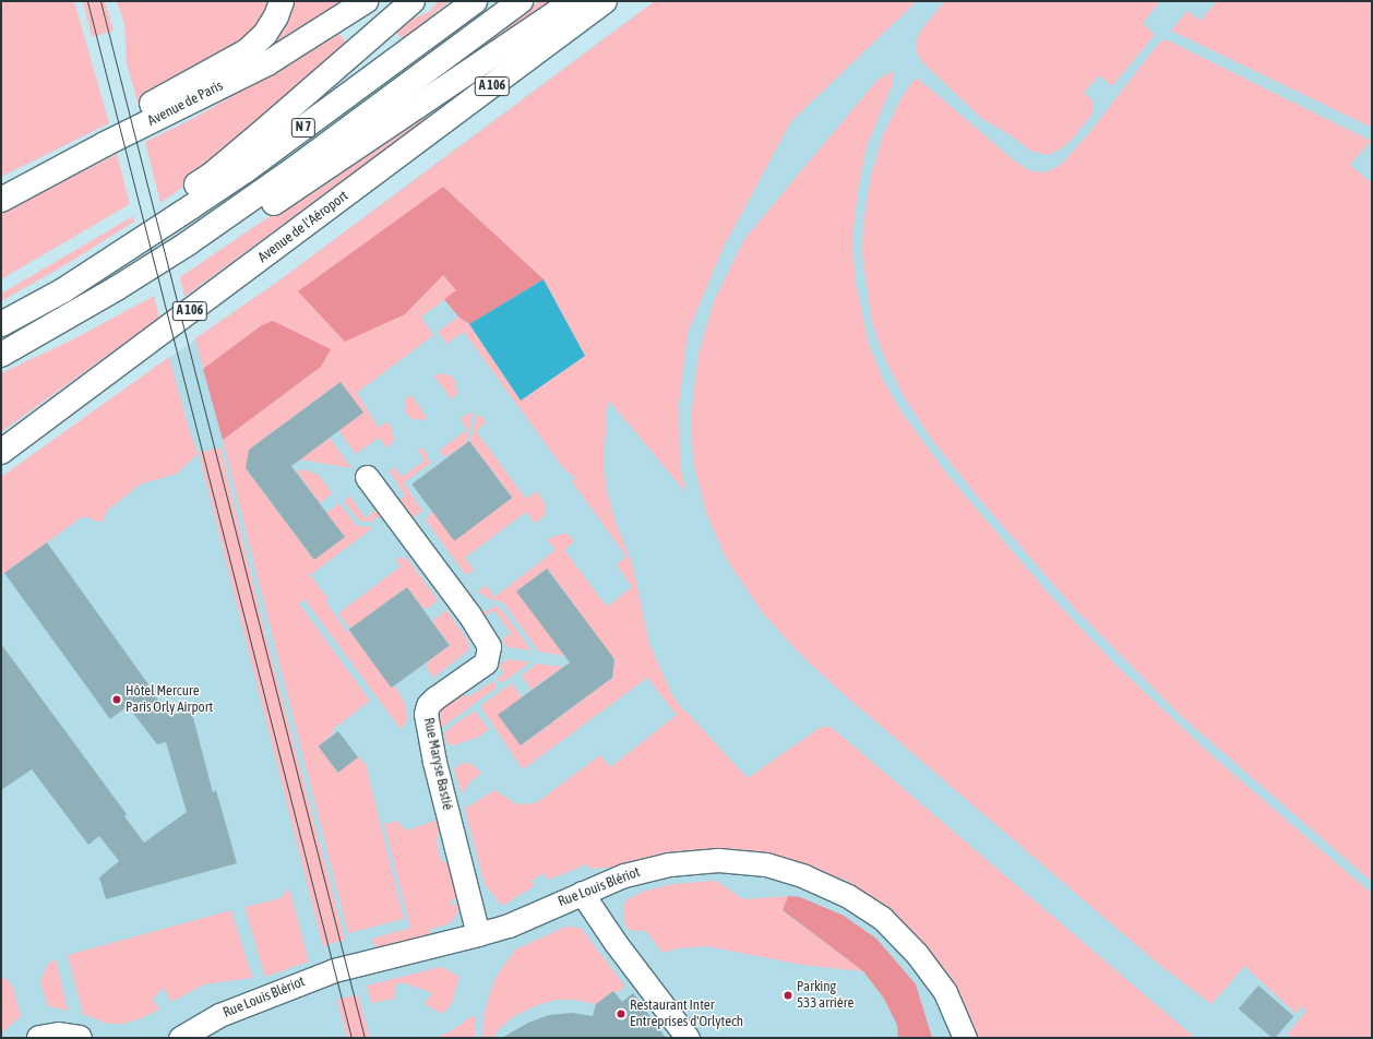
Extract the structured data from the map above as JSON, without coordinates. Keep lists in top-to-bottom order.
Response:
{
  "streets": {
    "main road": [
      "A 106",
      "Avenue de Paris",
      "N 7",
      "Avenue de l'Aéroport"
    ],
    "street": ["Rue Maryse Bastié", "Rue Louis Blériot"]
  },
  "crossings": [
    ["Rue Maryse Bastié", "Rue Louis Blériot"]
  ],
  "places": ["Hôtel Mercure Paris Orly Airport", "Parking 533 arrière", "Restaurant Inter Entreprises d'Orlytech"]
}
